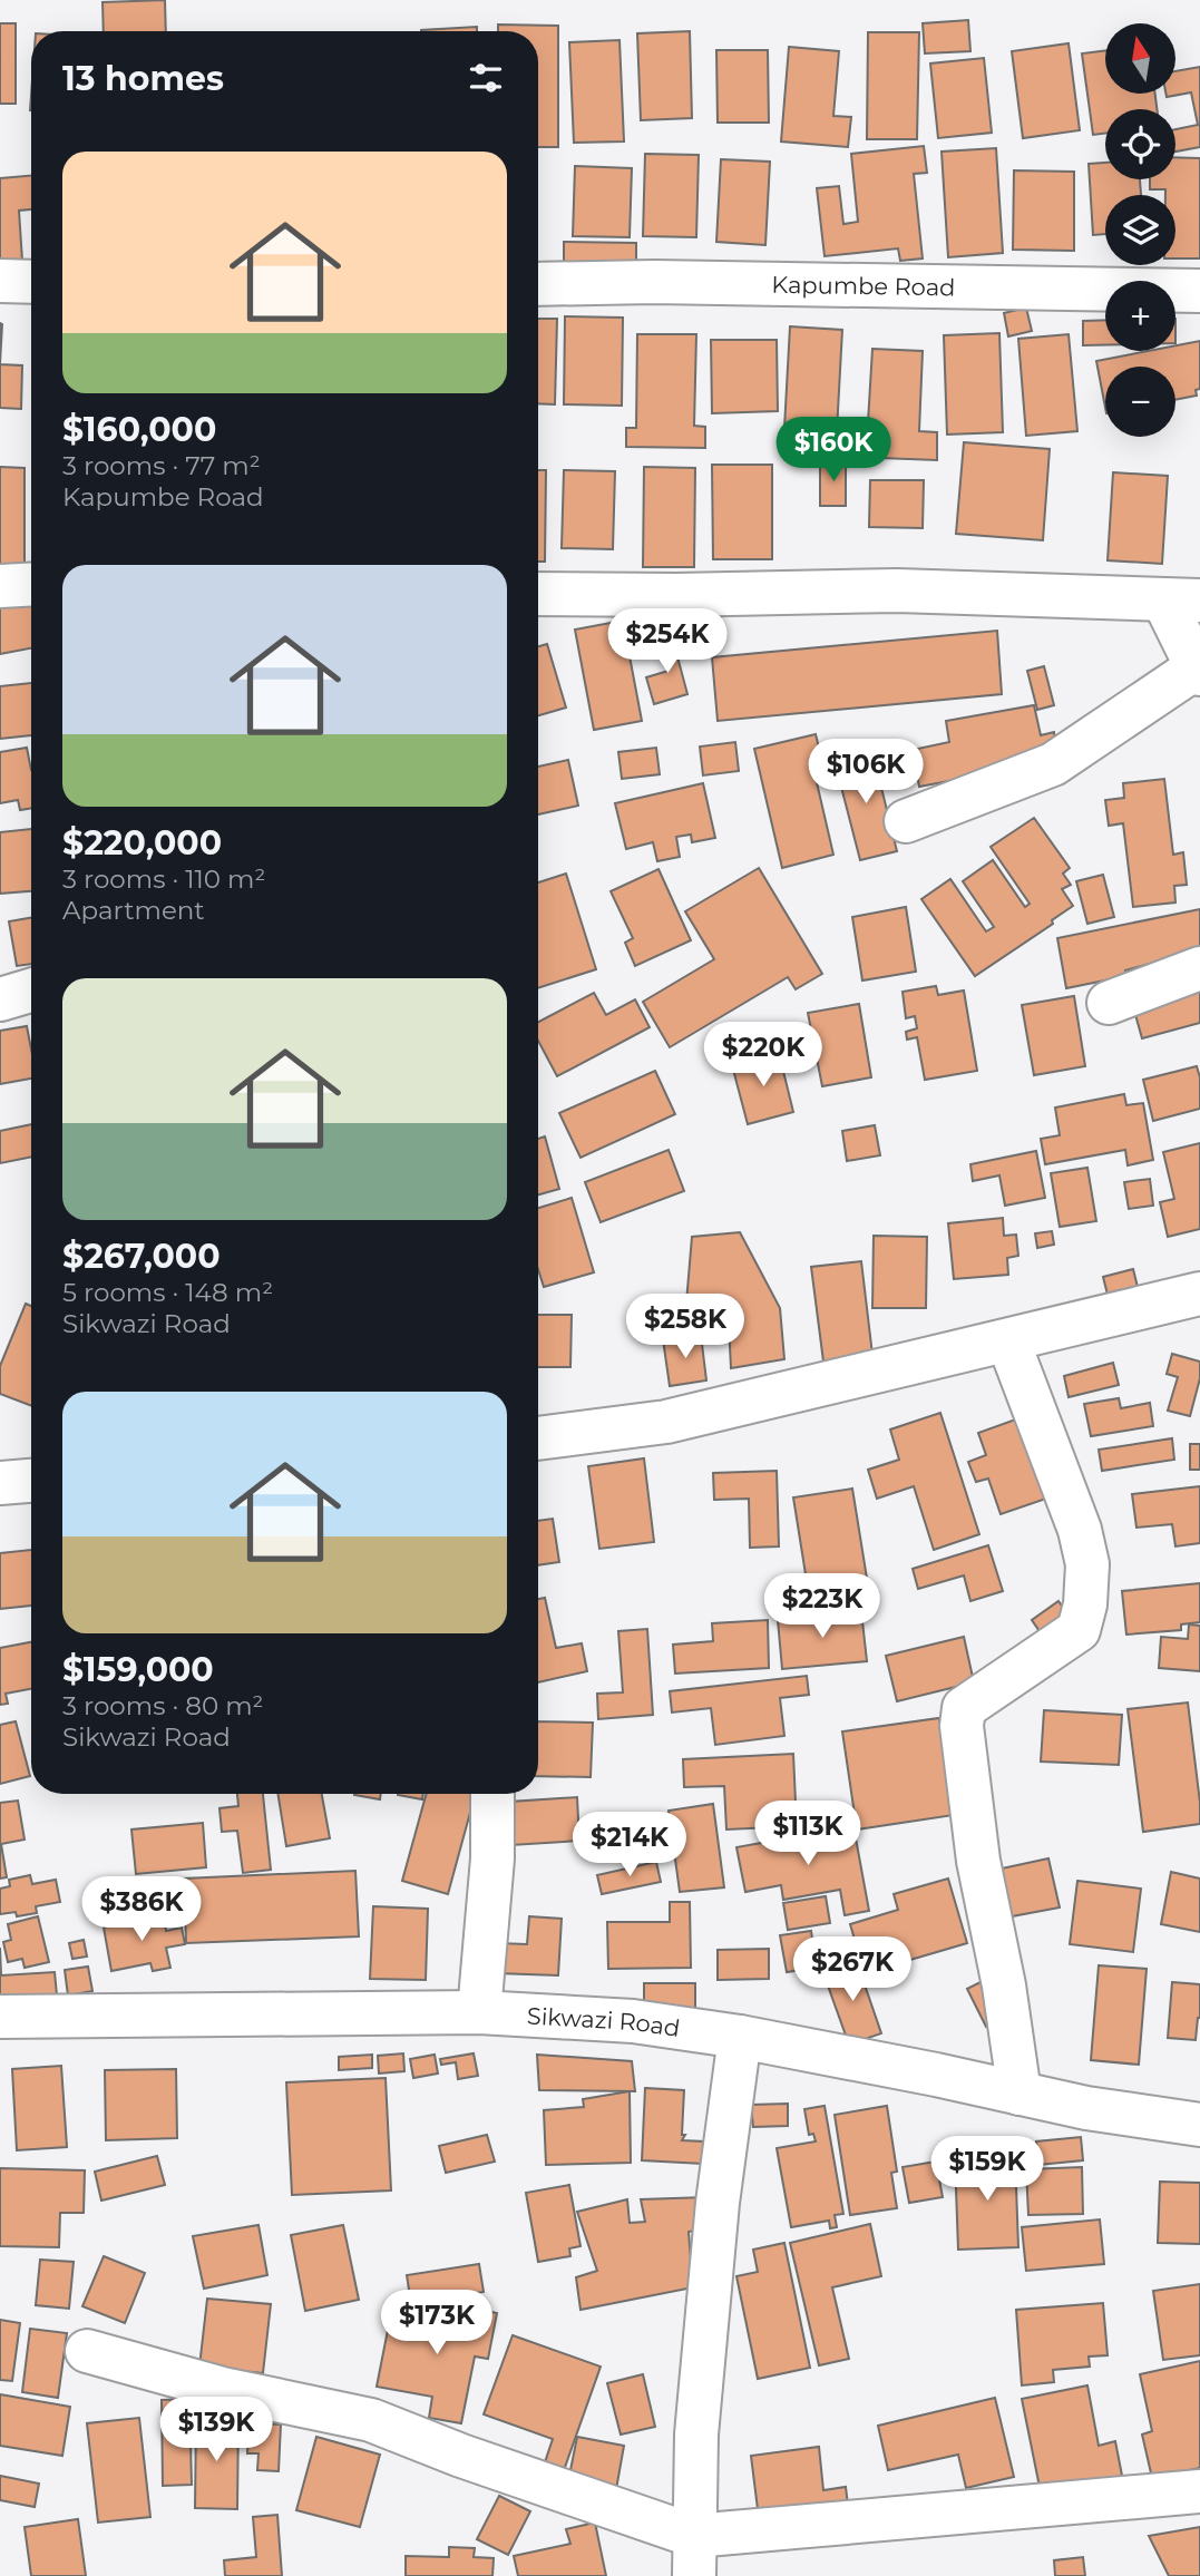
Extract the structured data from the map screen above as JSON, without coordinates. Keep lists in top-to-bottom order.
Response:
{
  "streets": {
    "street": ["Kapumbe Road", "Sikwazi Road"]
  },
  "north": "top",
  "page": {
    "map_buttons": ["+", "−"],
    "heading": "13 homes",
    "list": [
      {
        "name": "$160,000",
        "note": "3 rooms · 77 m² · Kapumbe Road"
      },
      {
        "name": "$220,000",
        "note": "3 rooms · 110 m² · Apartment"
      },
      {
        "name": "$267,000",
        "note": "5 rooms · 148 m² · Sikwazi Road"
      },
      {
        "name": "$159,000",
        "note": "3 rooms · 80 m² · Sikwazi Road"
      }
    ],
    "price": [
      "$160K",
      "$254K",
      "$106K",
      "$220K",
      "$258K",
      "$223K",
      "$113K",
      "$214K",
      "$386K",
      "$267K",
      "$159K",
      "$173K",
      "$139K"
    ]
  }
}
